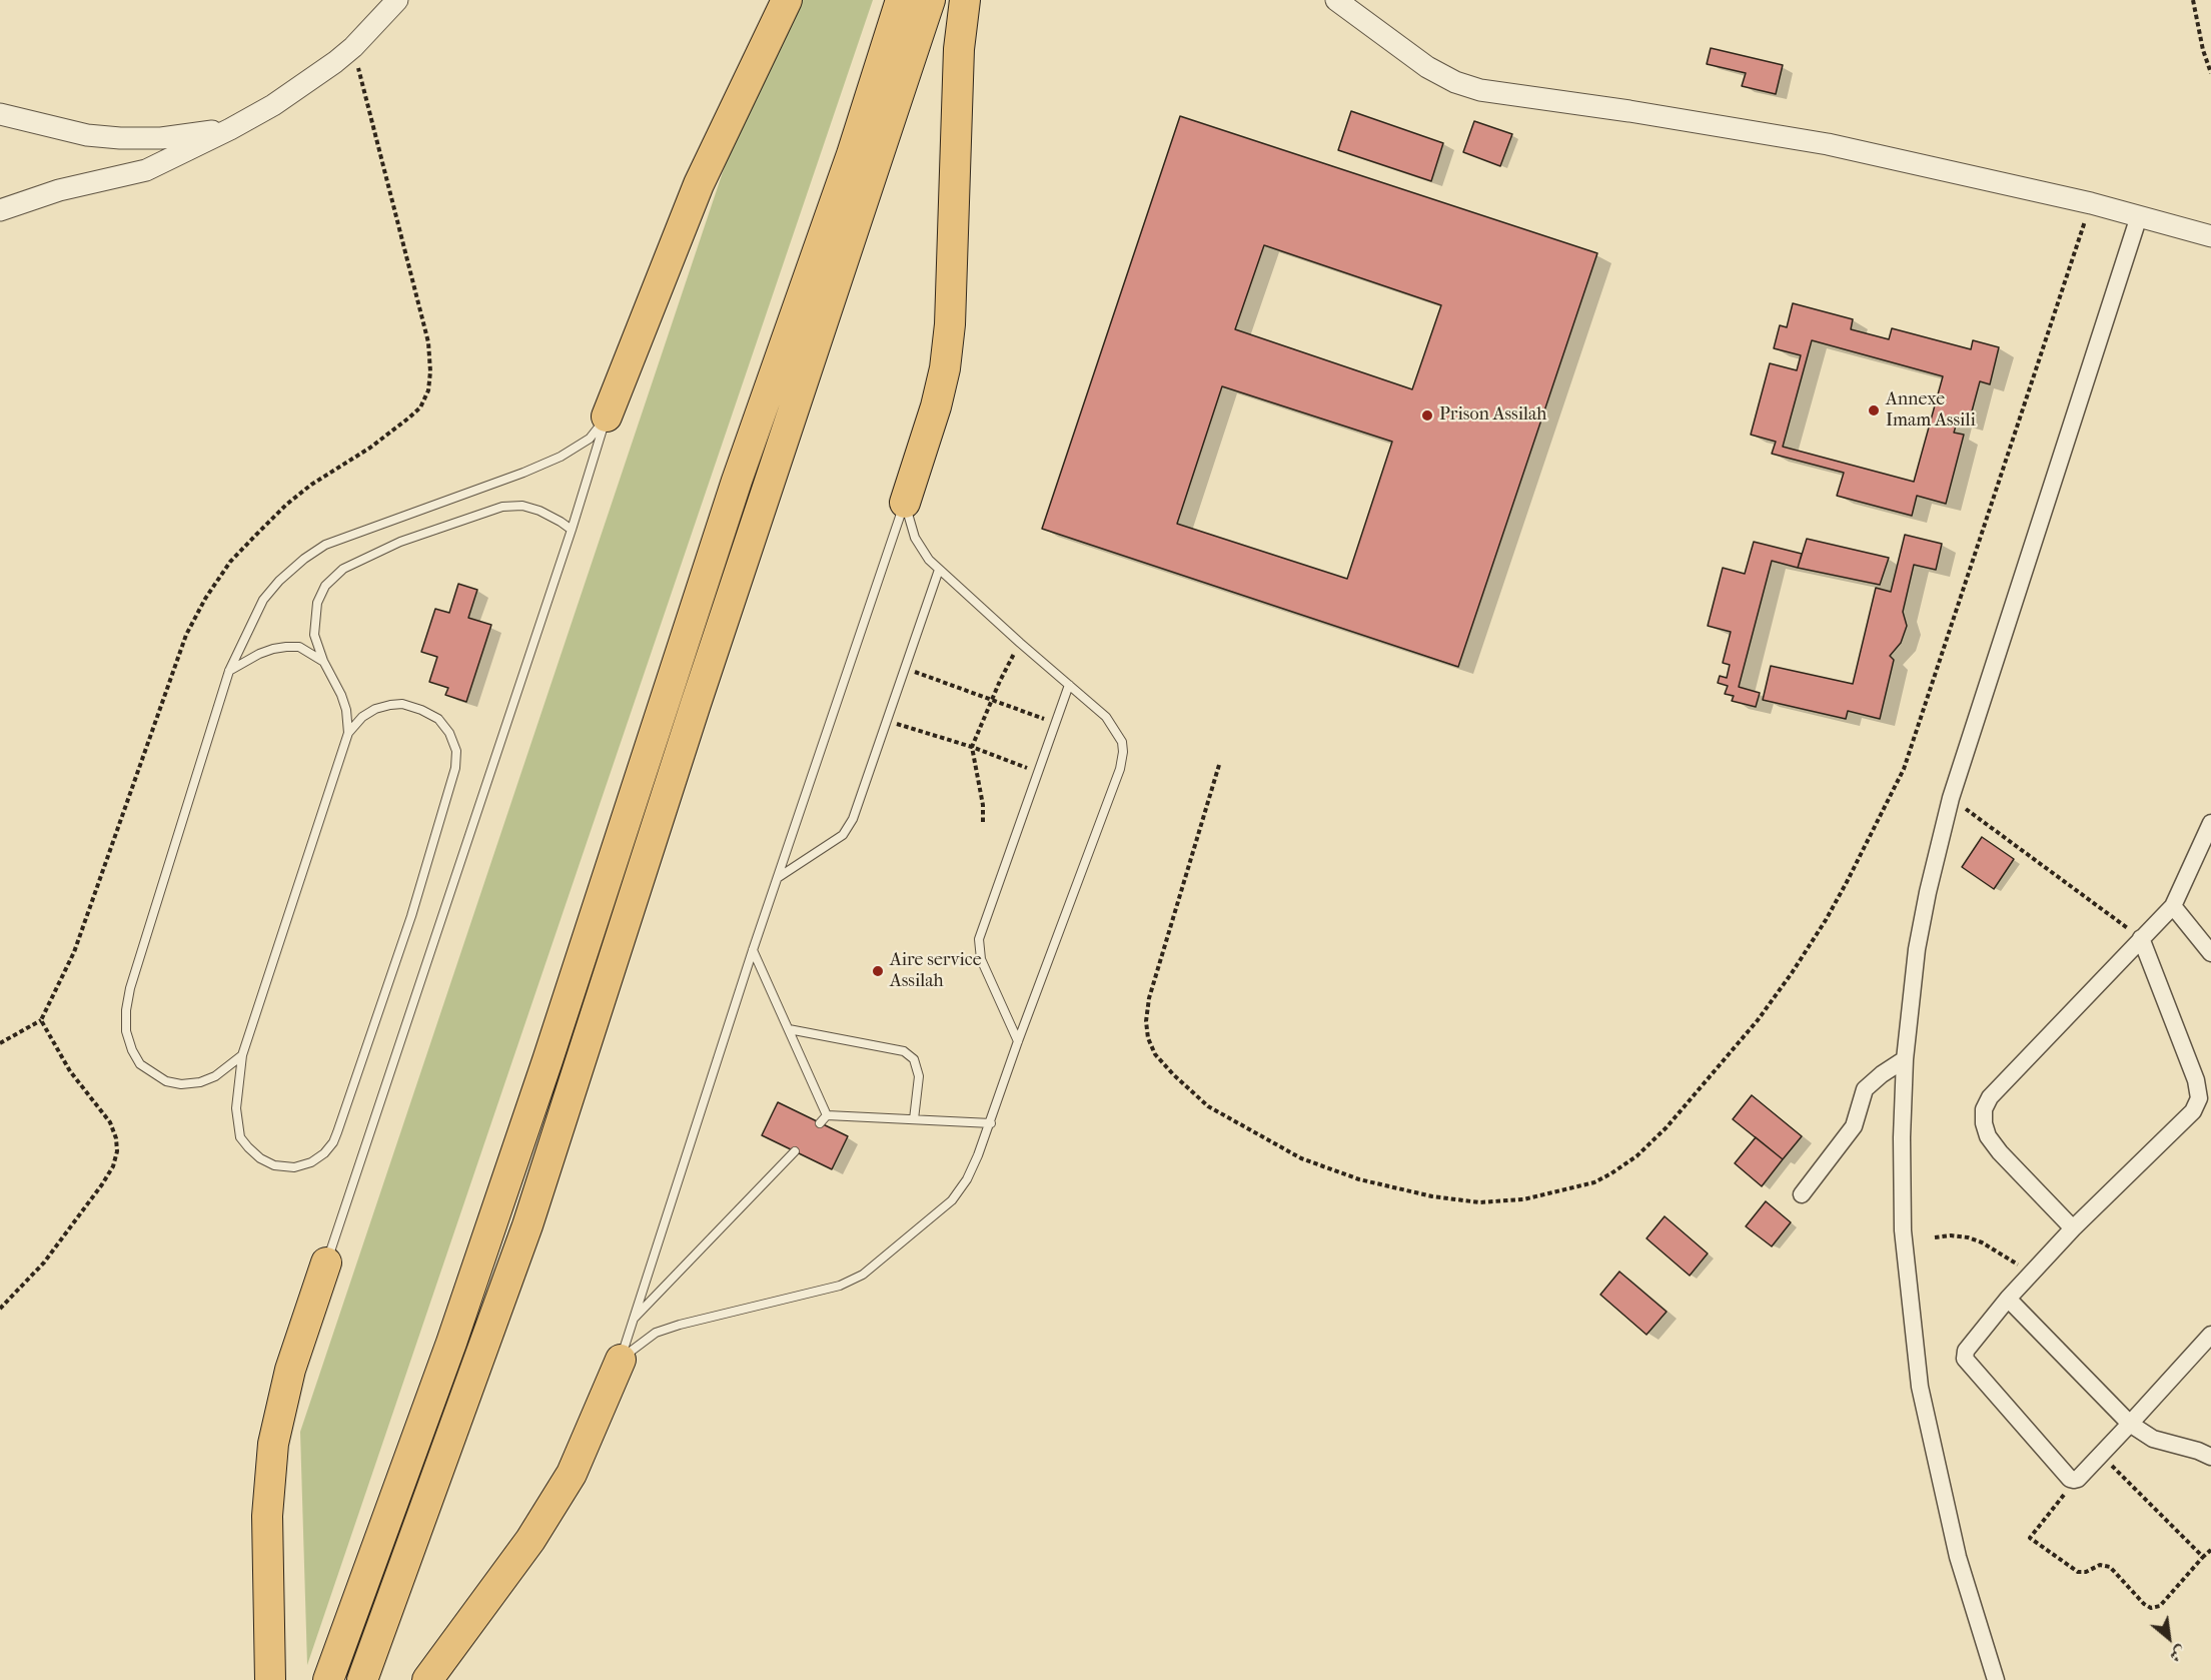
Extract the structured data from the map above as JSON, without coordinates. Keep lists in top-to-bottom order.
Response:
{
  "places": ["Annexe Imam Assili", "Prison Assilah", "Aire service Assilah"],
  "north": "bottom right"
}
